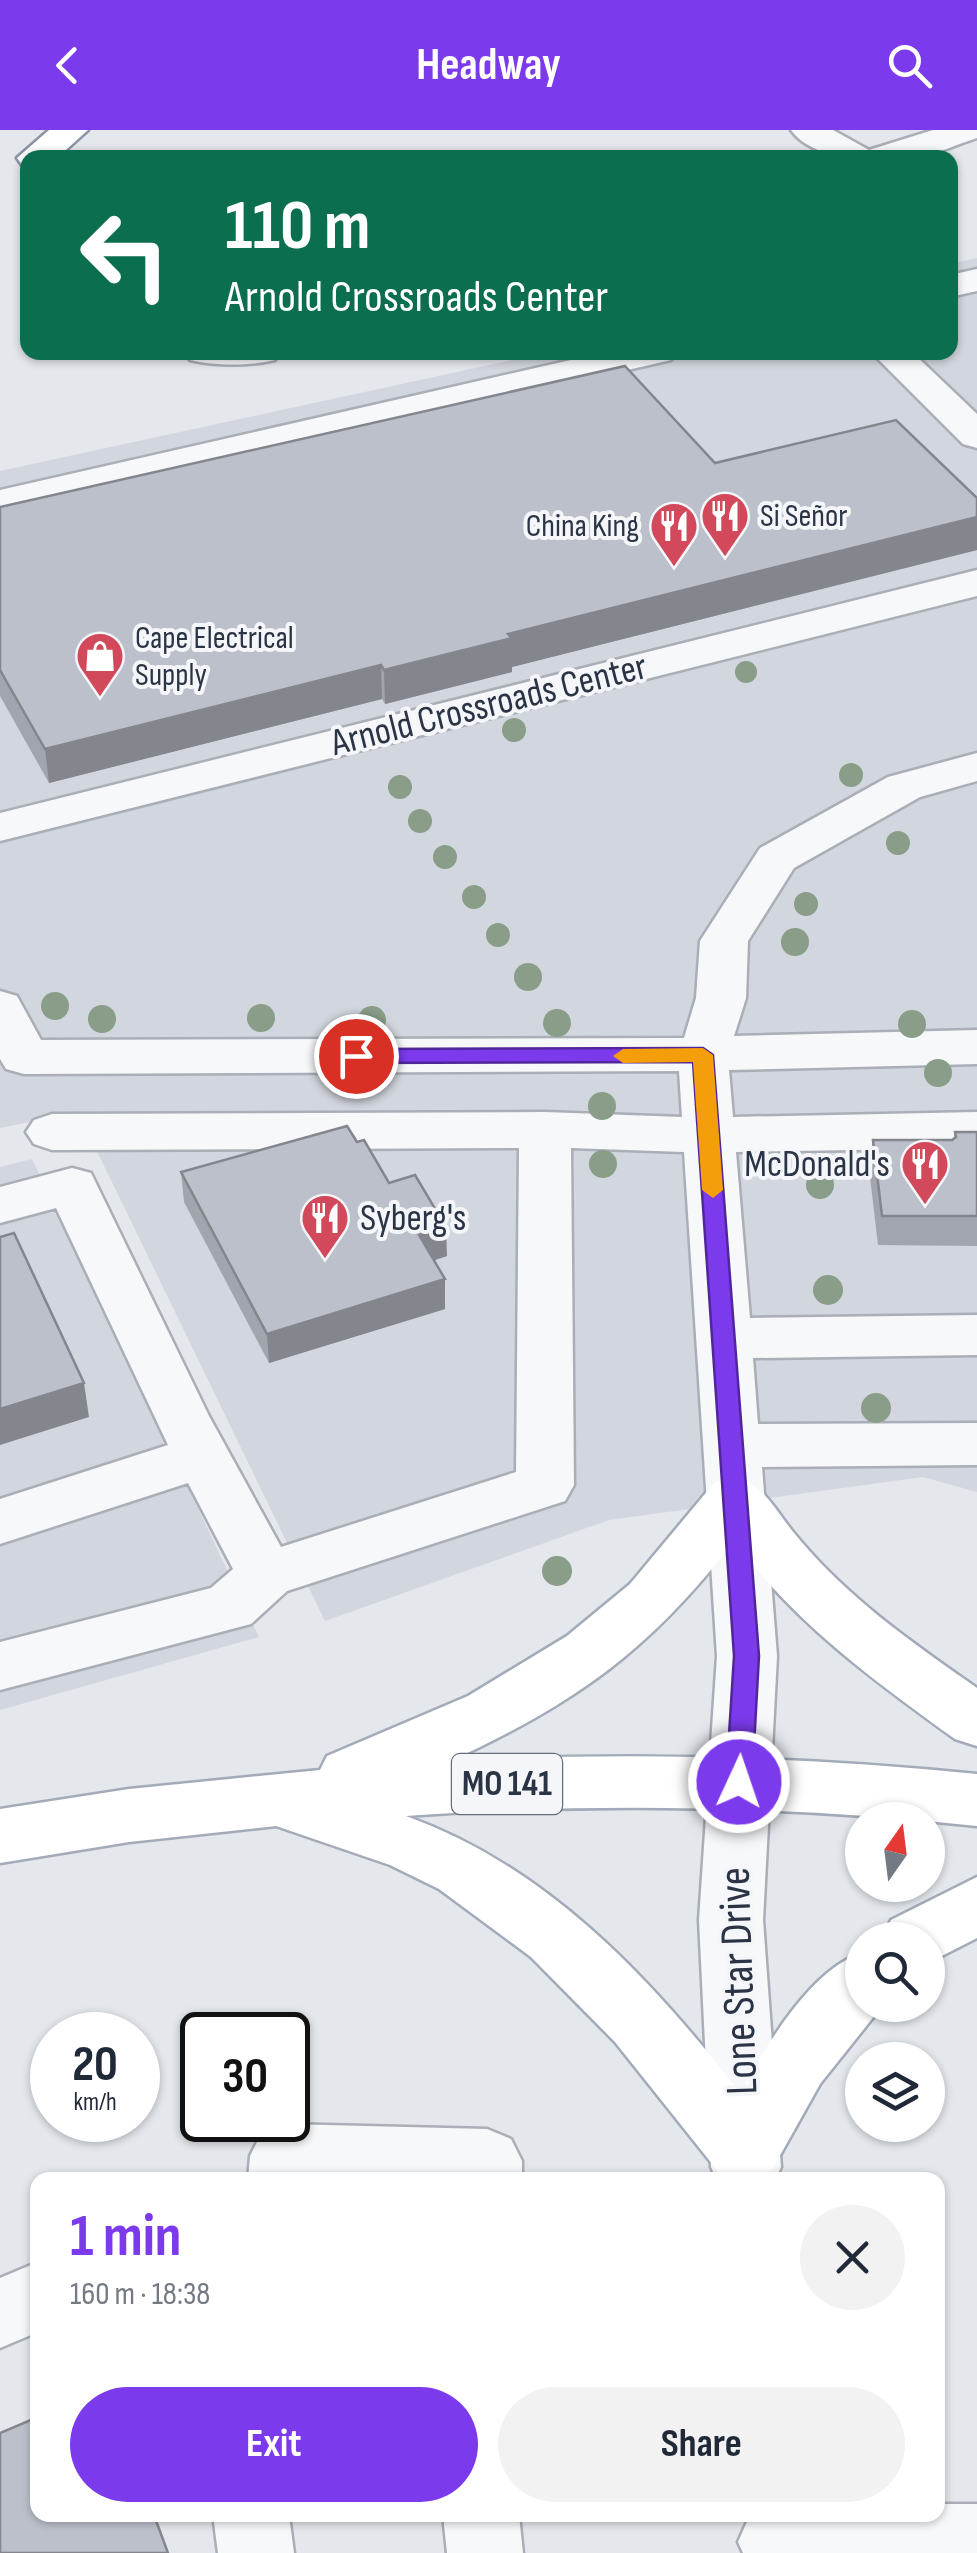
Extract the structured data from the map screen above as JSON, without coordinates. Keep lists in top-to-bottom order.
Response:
{
  "streets": {
    "main road": ["MO 141"],
    "street": ["Arnold Crossroads Center", "Lone Star Drive"]
  },
  "crossings": [
    ["MO 141", "Lone Star Drive"]
  ],
  "places": {
    "restaurant": [
      "Si Señor",
      "China King",
      "McDonald's",
      "Syberg's"
    ],
    "shop": ["Cape Electrical Supply"]
  },
  "north": "top",
  "page": {
    "header": "Headway",
    "turn": ["110 m", "Arnold Crossroads Center"],
    "speed": "20 km/h",
    "limit": "30",
    "heading": ["1 min", "160 m · 18:38"],
    "buttons": ["Exit", "Share"]
  }
}
